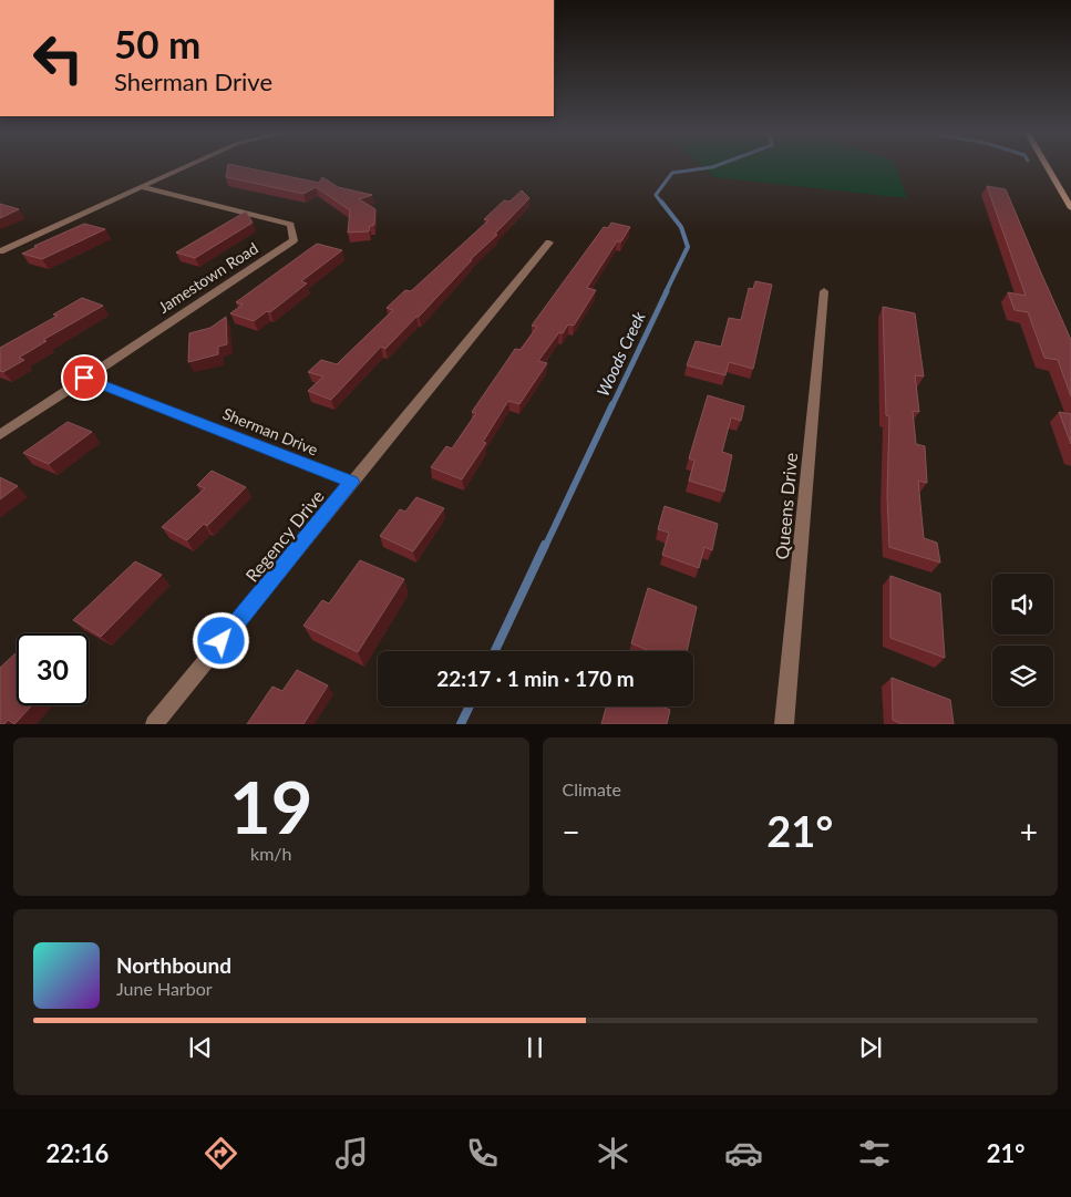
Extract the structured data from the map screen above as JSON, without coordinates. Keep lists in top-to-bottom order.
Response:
{
  "streets": {
    "street": [
      "Jamestown Road",
      "Sherman Drive",
      "Queens Drive",
      "Regency Drive"
    ]
  },
  "crossings": [
    ["Jamestown Road", "Sherman Drive"],
    ["Sherman Drive", "Regency Drive"]
  ],
  "water": ["Woods Creek"],
  "page": {
    "turn": ["50 m", "Sherman Drive"],
    "limit": "30",
    "trip": "22:17 · 1 min · 170 m",
    "tile": [
      ["19", "km/h"],
      "Climate"
    ],
    "heat": ["−", "21°", "+"],
    "song": ["Northbound", "June Harbor"],
    "tabs": ["22:16", "21°"]
  }
}
